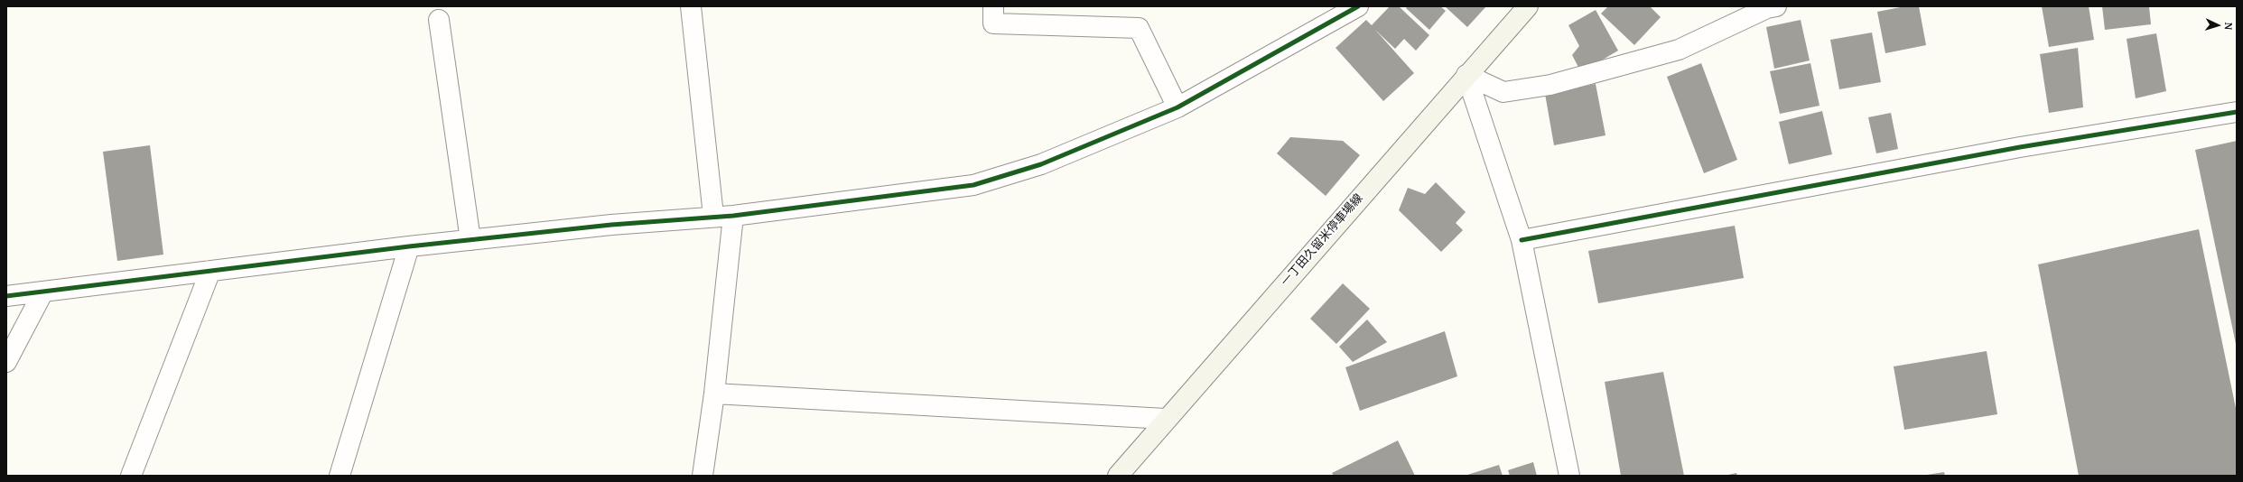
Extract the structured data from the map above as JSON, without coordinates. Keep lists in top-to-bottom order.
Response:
{
  "streets": {
    "main road": ["一丁田久留米停車場線"]
  },
  "north": "right"
}
